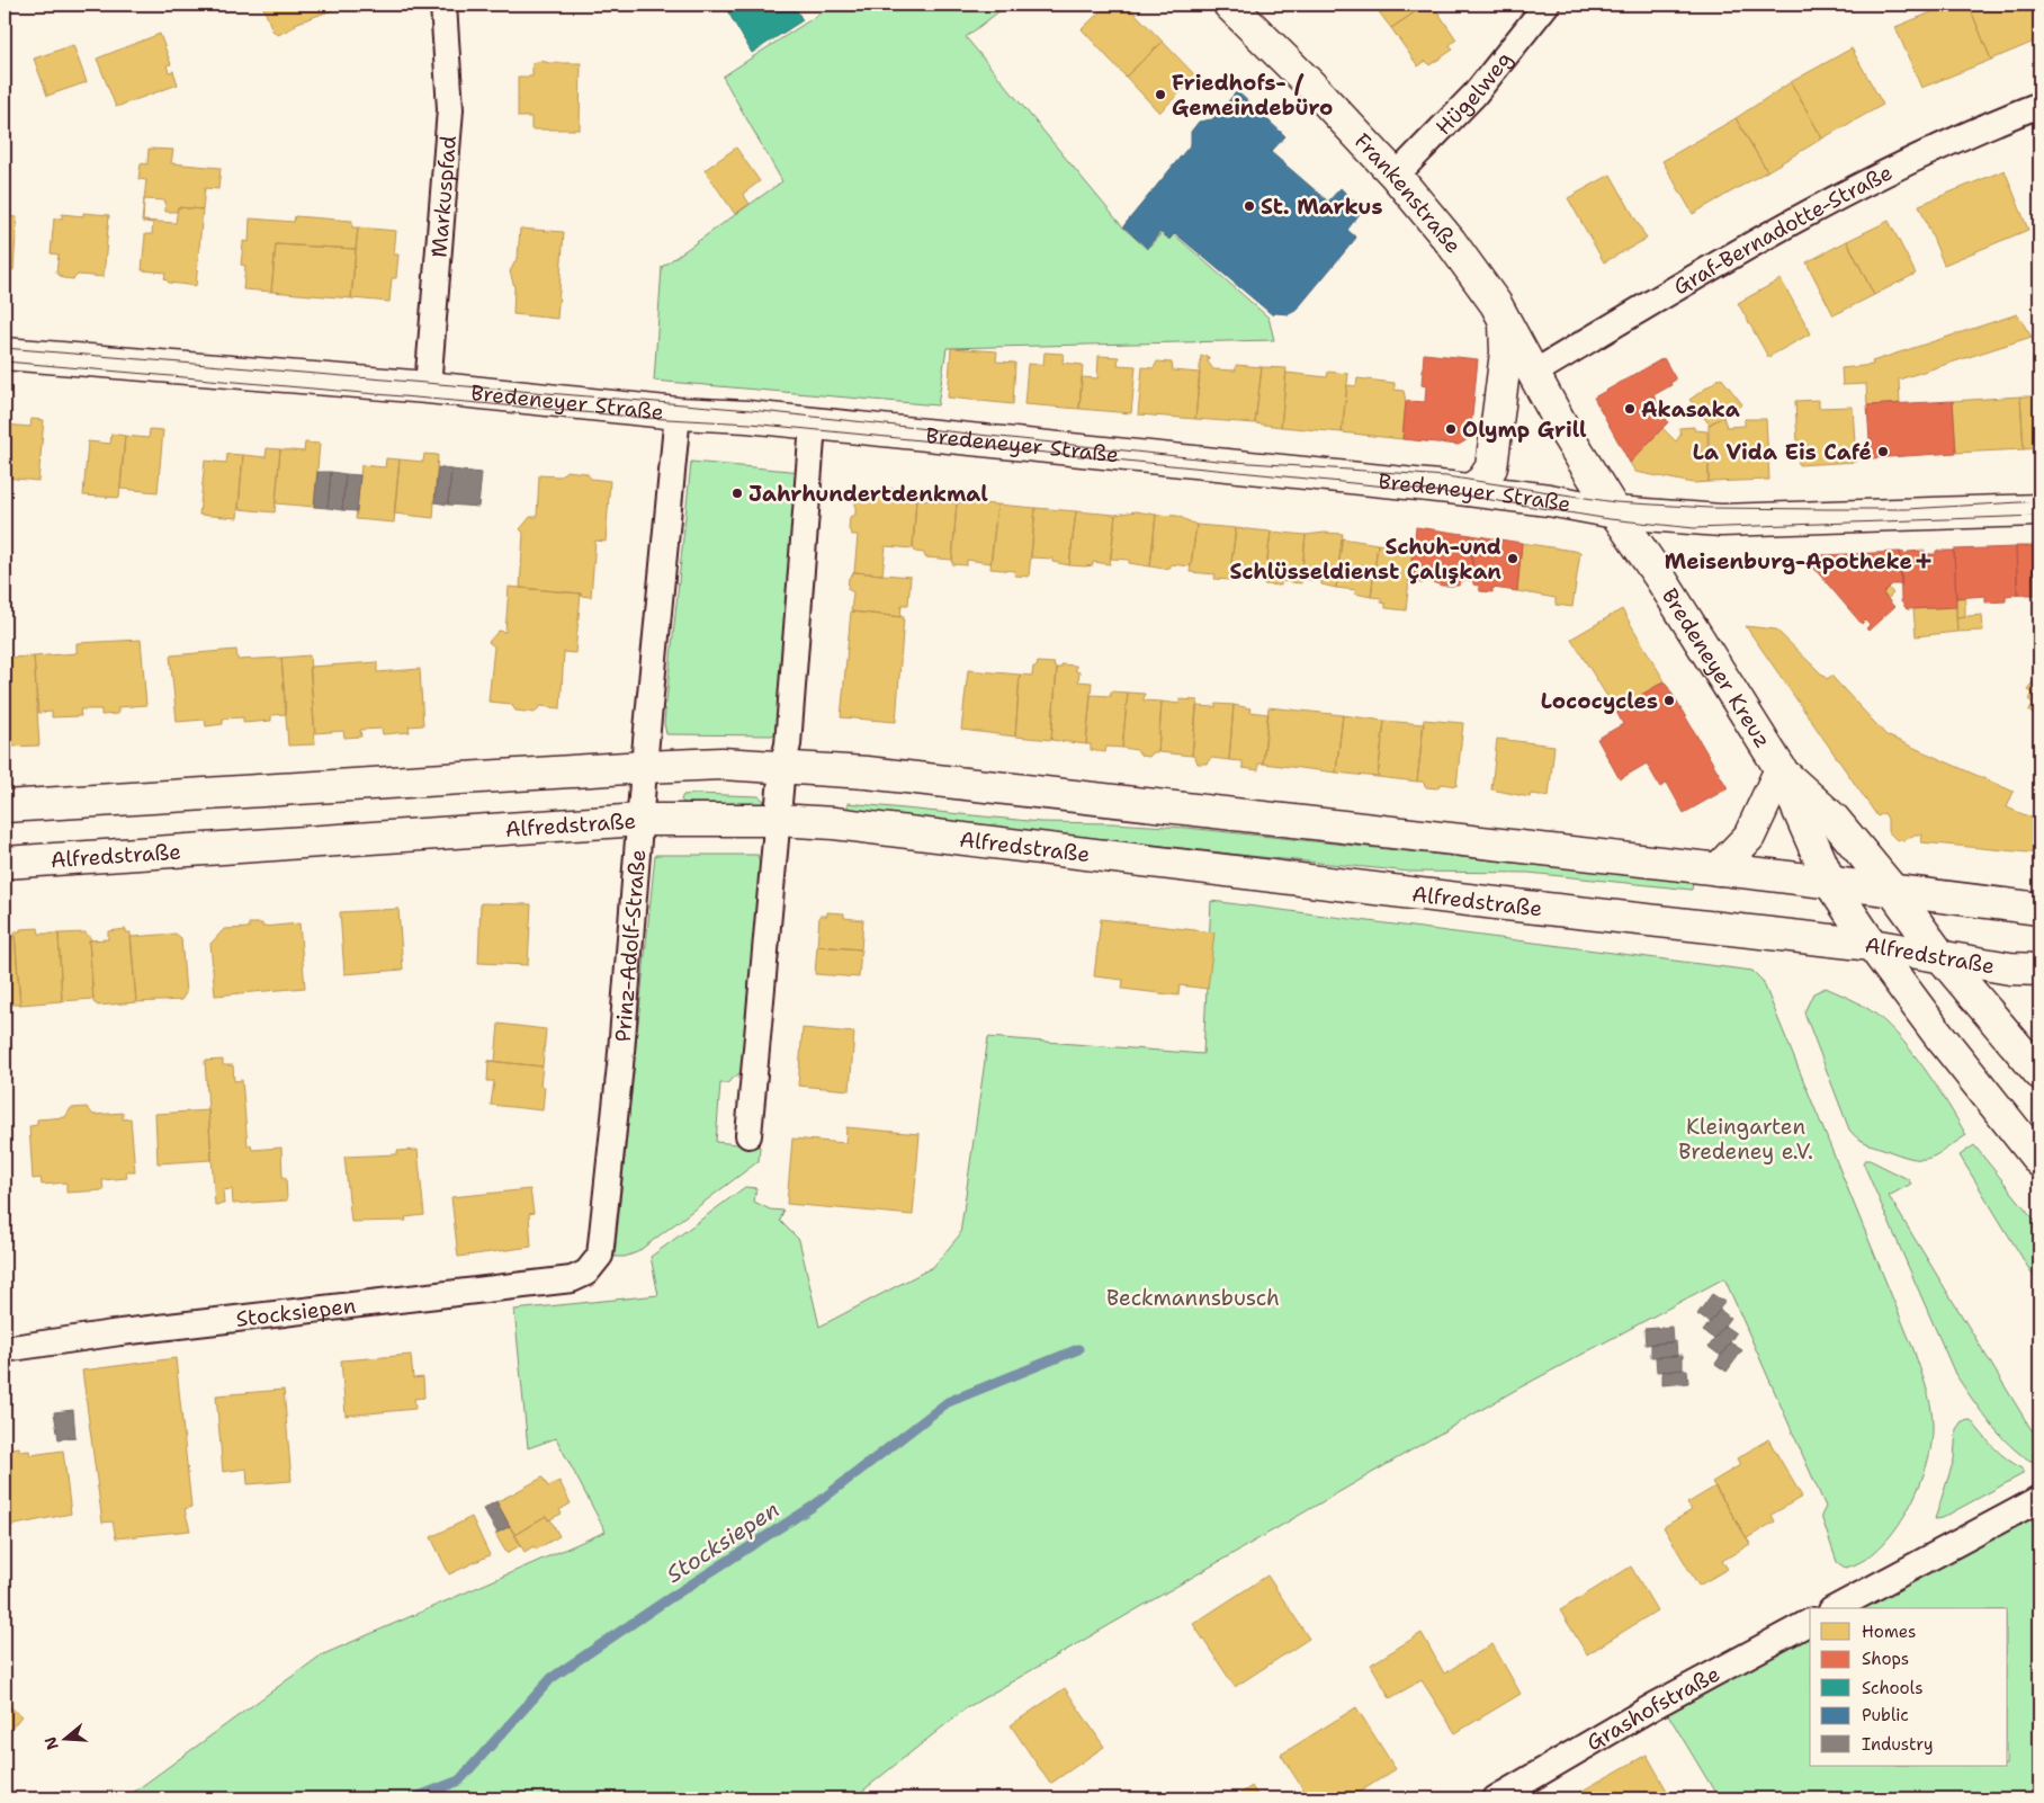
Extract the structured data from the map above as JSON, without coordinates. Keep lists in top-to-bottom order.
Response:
{
  "streets": {
    "main road": [
      "Frankenstraße",
      "Bredeneyer Straße",
      "Bredeneyer Kreuz",
      "Alfredstraße"
    ],
    "street": [
      "Hügelweg",
      "Markuspfad",
      "Graf-Bernadotte-Straße",
      "Prinz-Adolf-Straße",
      "Stocksiepen",
      "Grashofstraße"
    ]
  },
  "crossings": [
    ["Hügelweg", "Frankenstraße"],
    ["Frankenstraße", "Graf-Bernadotte-Straße"],
    ["Frankenstraße", "Bredeneyer Straße"],
    ["Frankenstraße", "Bredeneyer Kreuz"],
    ["Markuspfad", "Bredeneyer Straße"],
    ["Bredeneyer Straße", "Bredeneyer Kreuz"],
    ["Bredeneyer Straße", "Prinz-Adolf-Straße"],
    ["Bredeneyer Kreuz", "Alfredstraße"],
    ["Alfredstraße", "Prinz-Adolf-Straße"],
    ["Prinz-Adolf-Straße", "Stocksiepen"]
  ],
  "water": ["Stocksiepen"],
  "parks": ["Kleingarten Bredeney e.V.", "Beckmannsbusch"],
  "places": {
    "other": [
      "Friedhofs- / Gemeindebüro",
      "St. Markus",
      "Akasaka",
      "Olymp Grill",
      "La Vida Eis Café",
      "Jahrhundertdenkmal",
      "Schuh-und Schlüsseldienst Çalışkan",
      "Lococycles"
    ],
    "health": ["Meisenburg-Apotheke"]
  },
  "legend": [
    "Homes",
    "Shops",
    "Schools",
    "Public",
    "Industry"
  ],
  "north": "left"
}
